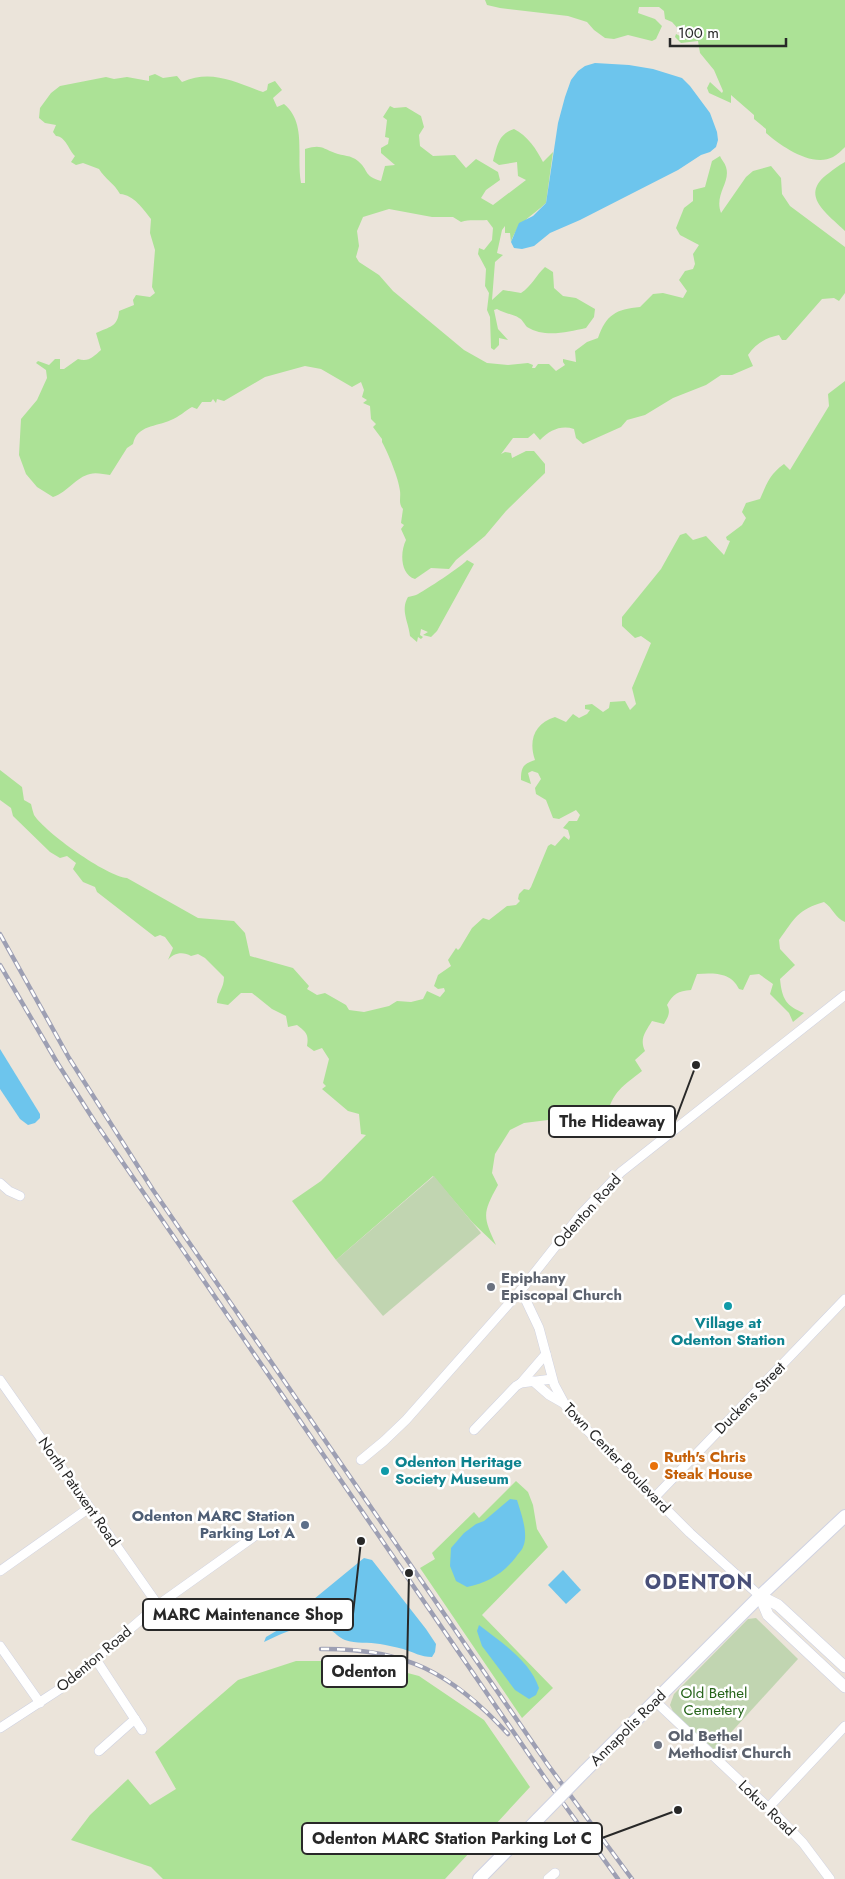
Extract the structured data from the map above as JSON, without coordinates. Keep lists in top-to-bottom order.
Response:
{
  "streets": {
    "main road": ["Annapolis Road"],
    "street": [
      "Odenton Road",
      "Duckens Street",
      "Town Center Boulevard",
      "North Patuxent Road",
      "Lokus Road"
    ]
  },
  "crossings": [
    ["Odenton Road", "Town Center Boulevard"],
    ["Odenton Road", "North Patuxent Road"],
    ["Duckens Street", "Town Center Boulevard"],
    ["Town Center Boulevard", "Annapolis Road"],
    ["Annapolis Road", "Lokus Road"]
  ],
  "districts": ["ODENTON"],
  "parks": ["Old Bethel Cemetery"],
  "places": [
    "The Hideaway",
    "Epiphany Episcopal Church",
    "Village at Odenton Station",
    "Ruth's Chris Steak House",
    "Odenton Heritage Society Museum",
    "Odenton MARC Station Parking Lot A",
    "MARC Maintenance Shop",
    "Odenton",
    "Old Bethel Methodist Church",
    "Odenton MARC Station Parking Lot C"
  ],
  "scale_bar": "100 m"
}
